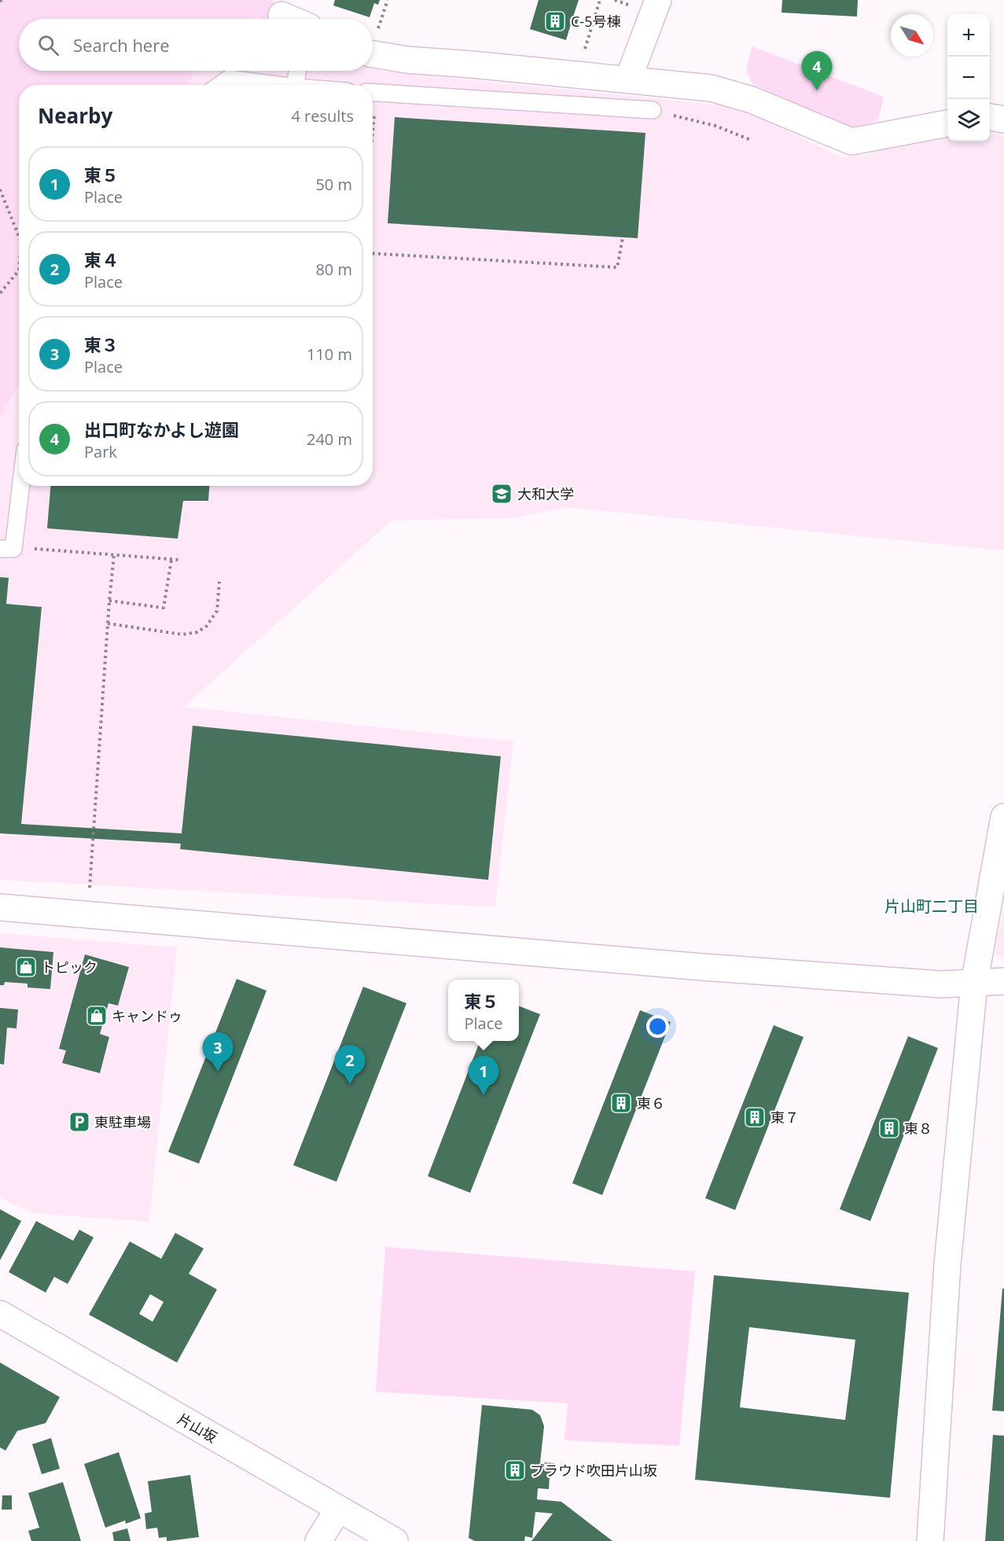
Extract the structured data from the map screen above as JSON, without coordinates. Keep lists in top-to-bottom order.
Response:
{
  "streets": {
    "street": ["片山坂"]
  },
  "districts": ["片山町二丁目"],
  "places": {
    "building": [
      "C-5号棟",
      "東６",
      "東７",
      "東８",
      "プラウド吹田片山坂"
    ],
    "school or university": ["大和大学"],
    "shop": ["トピック", "キャンドゥ"],
    "parking": ["東駐車場"]
  },
  "north": "bottom right",
  "page": {
    "map_buttons": ["+", "−"],
    "search": "Search here",
    "pins": [
      "4",
      "3",
      "2",
      "1"
    ],
    "heading": ["Nearby", "4 results"],
    "list": [
      {
        "mark": "1",
        "name": "東５",
        "note": "Place",
        "value": "50 m"
      },
      {
        "mark": "2",
        "name": "東４",
        "note": "Place",
        "value": "80 m"
      },
      {
        "mark": "3",
        "name": "東３",
        "note": "Place",
        "value": "110 m"
      },
      {
        "mark": "4",
        "name": "出口町なかよし遊園",
        "note": "Park",
        "value": "240 m"
      }
    ],
    "popup": ["東５", "Place"]
  }
}
